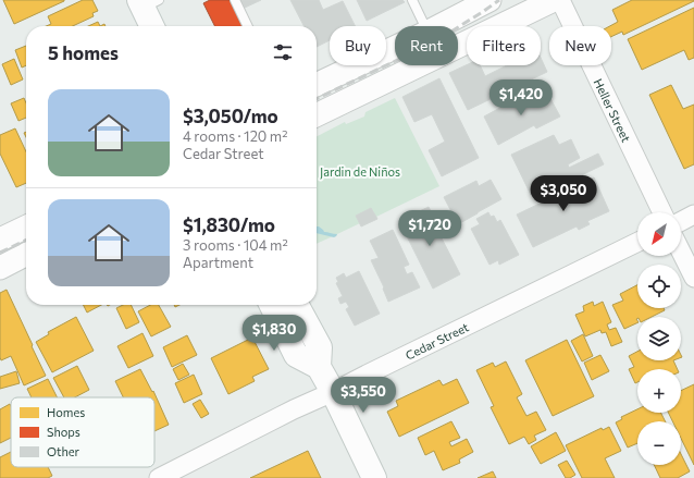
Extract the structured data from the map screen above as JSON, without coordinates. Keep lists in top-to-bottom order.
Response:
{
  "streets": {
    "street": ["Heller Street", "Cedar Street"]
  },
  "parks": ["Jardin de Niños"],
  "legend": ["Homes", "Shops", "Other"],
  "north": "bottom left",
  "page": {
    "chip": [
      "Buy",
      "Rent",
      "Filters",
      "New"
    ],
    "heading": "5 homes",
    "list": [
      {
        "name": "$3,050/mo",
        "note": "4 rooms · 120 m² · Cedar Street"
      },
      {
        "name": "$1,830/mo",
        "note": "3 rooms · 104 m² · Apartment"
      }
    ],
    "price": [
      "$1,420",
      "$3,050",
      "$1,720",
      "$1,830",
      "$3,550"
    ],
    "map_buttons": ["+", "−"]
  }
}
